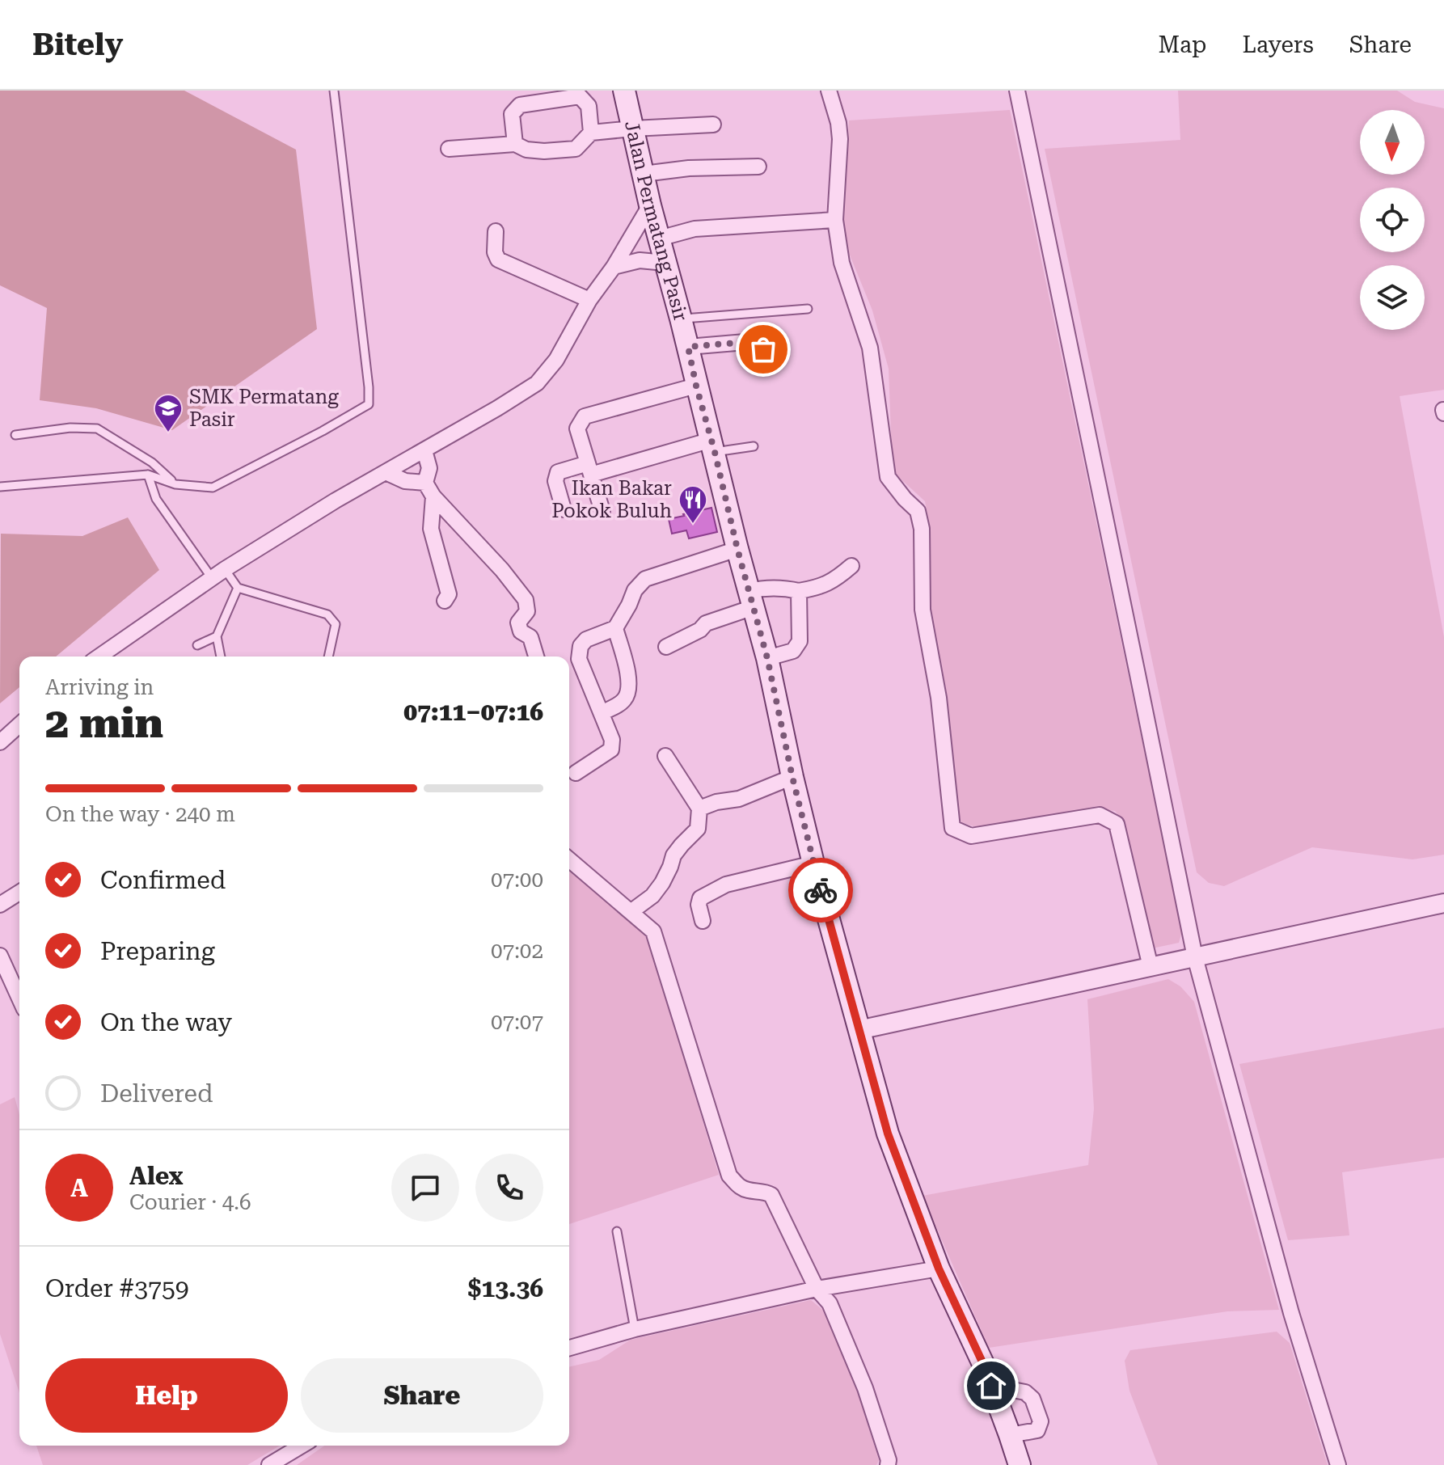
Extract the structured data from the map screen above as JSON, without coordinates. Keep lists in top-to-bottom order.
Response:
{
  "streets": {
    "main road": ["Jalan Permatang Pasir"]
  },
  "places": {
    "school or university": ["SMK Permatang Pasir"],
    "restaurant": ["Ikan Bakar Pokok Buluh"]
  },
  "north": "bottom",
  "page": {
    "header": "Bitely",
    "nav": ["Map", "Layers", "Share"],
    "heading": ["2 min", "Arriving in", "07:11–07:16"],
    "panel": [
      "Alex",
      "Courier · 4.6",
      "Order #3759",
      "$13.36"
    ],
    "bar": "On the way · 240 m",
    "list": [
      ["Confirmed", "07:00"],
      ["Preparing", "07:02"],
      ["On the way", "07:07"],
      "Delivered"
    ],
    "round": "A",
    "buttons": ["Help", "Share"]
  }
}
